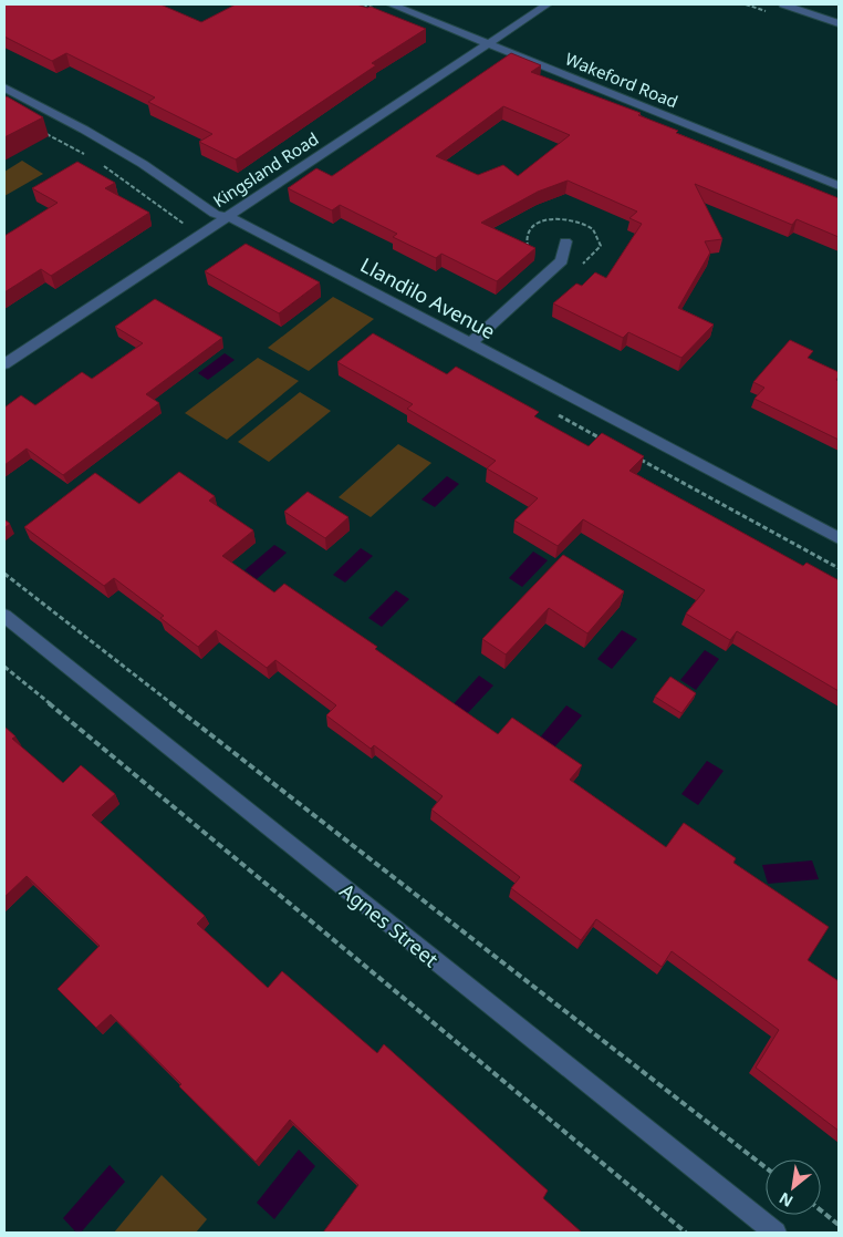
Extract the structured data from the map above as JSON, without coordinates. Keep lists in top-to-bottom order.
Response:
{
  "streets": {
    "street": [
      "Wakeford Road",
      "Kingsland Road",
      "Llandilo Avenue",
      "Agnes Street"
    ]
  },
  "crossings": [
    ["Wakeford Road", "Kingsland Road"],
    ["Kingsland Road", "Llandilo Avenue"]
  ],
  "north": "bottom left"
}
